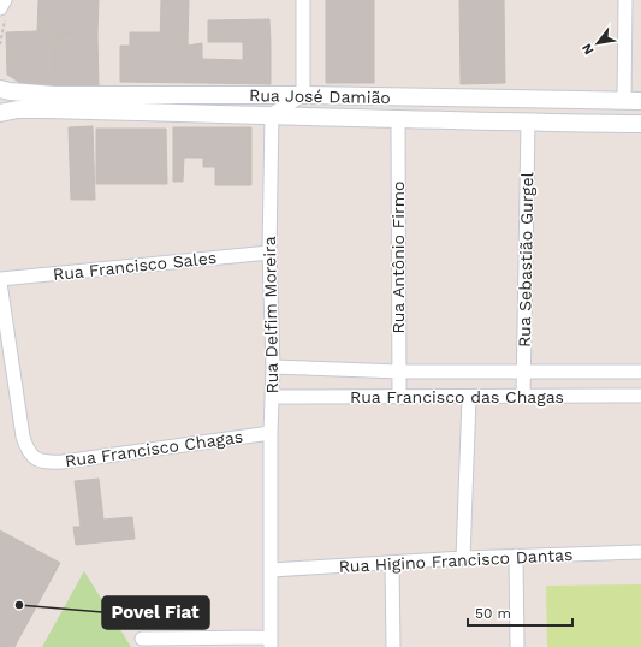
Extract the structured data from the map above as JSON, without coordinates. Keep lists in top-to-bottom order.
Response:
{
  "streets": {
    "street": [
      "Rua José Damião",
      "Rua Antônio Firmo",
      "Rua Sebastião Gurgel",
      "Rua Francisco Sales",
      "Rua Delfim Moreira",
      "Rua Francisco das Chagas",
      "Rua Francisco Chagas",
      "Rua Higino Francisco Dantas"
    ]
  },
  "crossings": [
    ["Rua José Damião", "Rua Antônio Firmo"],
    ["Rua José Damião", "Rua Sebastião Gurgel"],
    ["Rua José Damião", "Rua Delfim Moreira"],
    ["Rua Antônio Firmo", "Rua Francisco das Chagas"],
    ["Rua Sebastião Gurgel", "Rua Francisco das Chagas"],
    ["Rua Francisco Sales", "Rua Delfim Moreira"],
    ["Rua Francisco Sales", "Rua Francisco Chagas"],
    ["Rua Delfim Moreira", "Rua Francisco das Chagas"],
    ["Rua Delfim Moreira", "Rua Francisco Chagas"],
    ["Rua Delfim Moreira", "Rua Higino Francisco Dantas"]
  ],
  "places": ["Povel Fiat"],
  "scale_bar": "50 m",
  "north": "bottom left"
}
